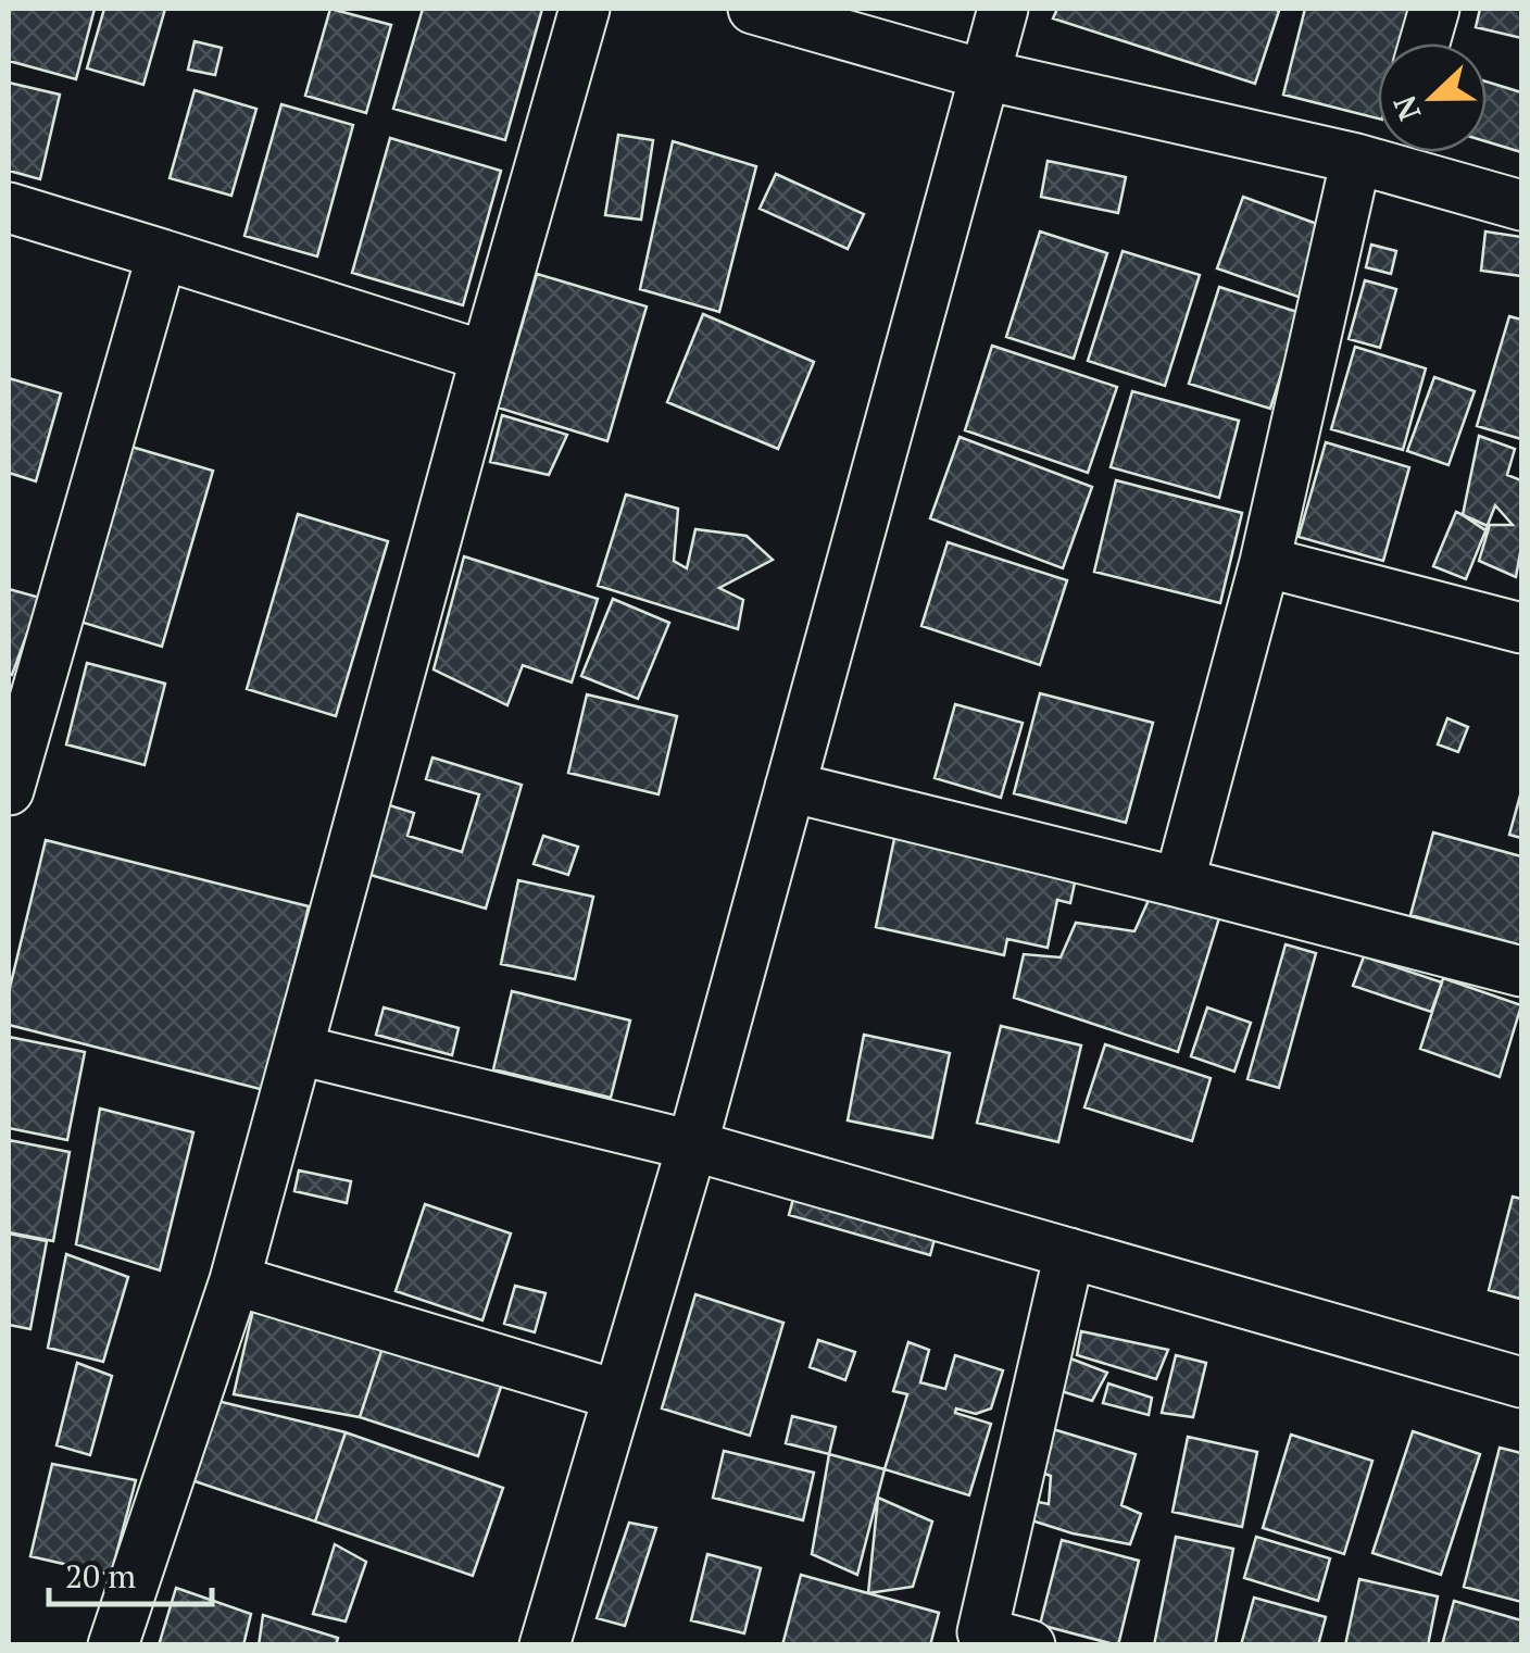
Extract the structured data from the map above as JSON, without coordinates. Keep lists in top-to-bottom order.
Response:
{
  "scale_bar": "20 m",
  "north": "left"
}
